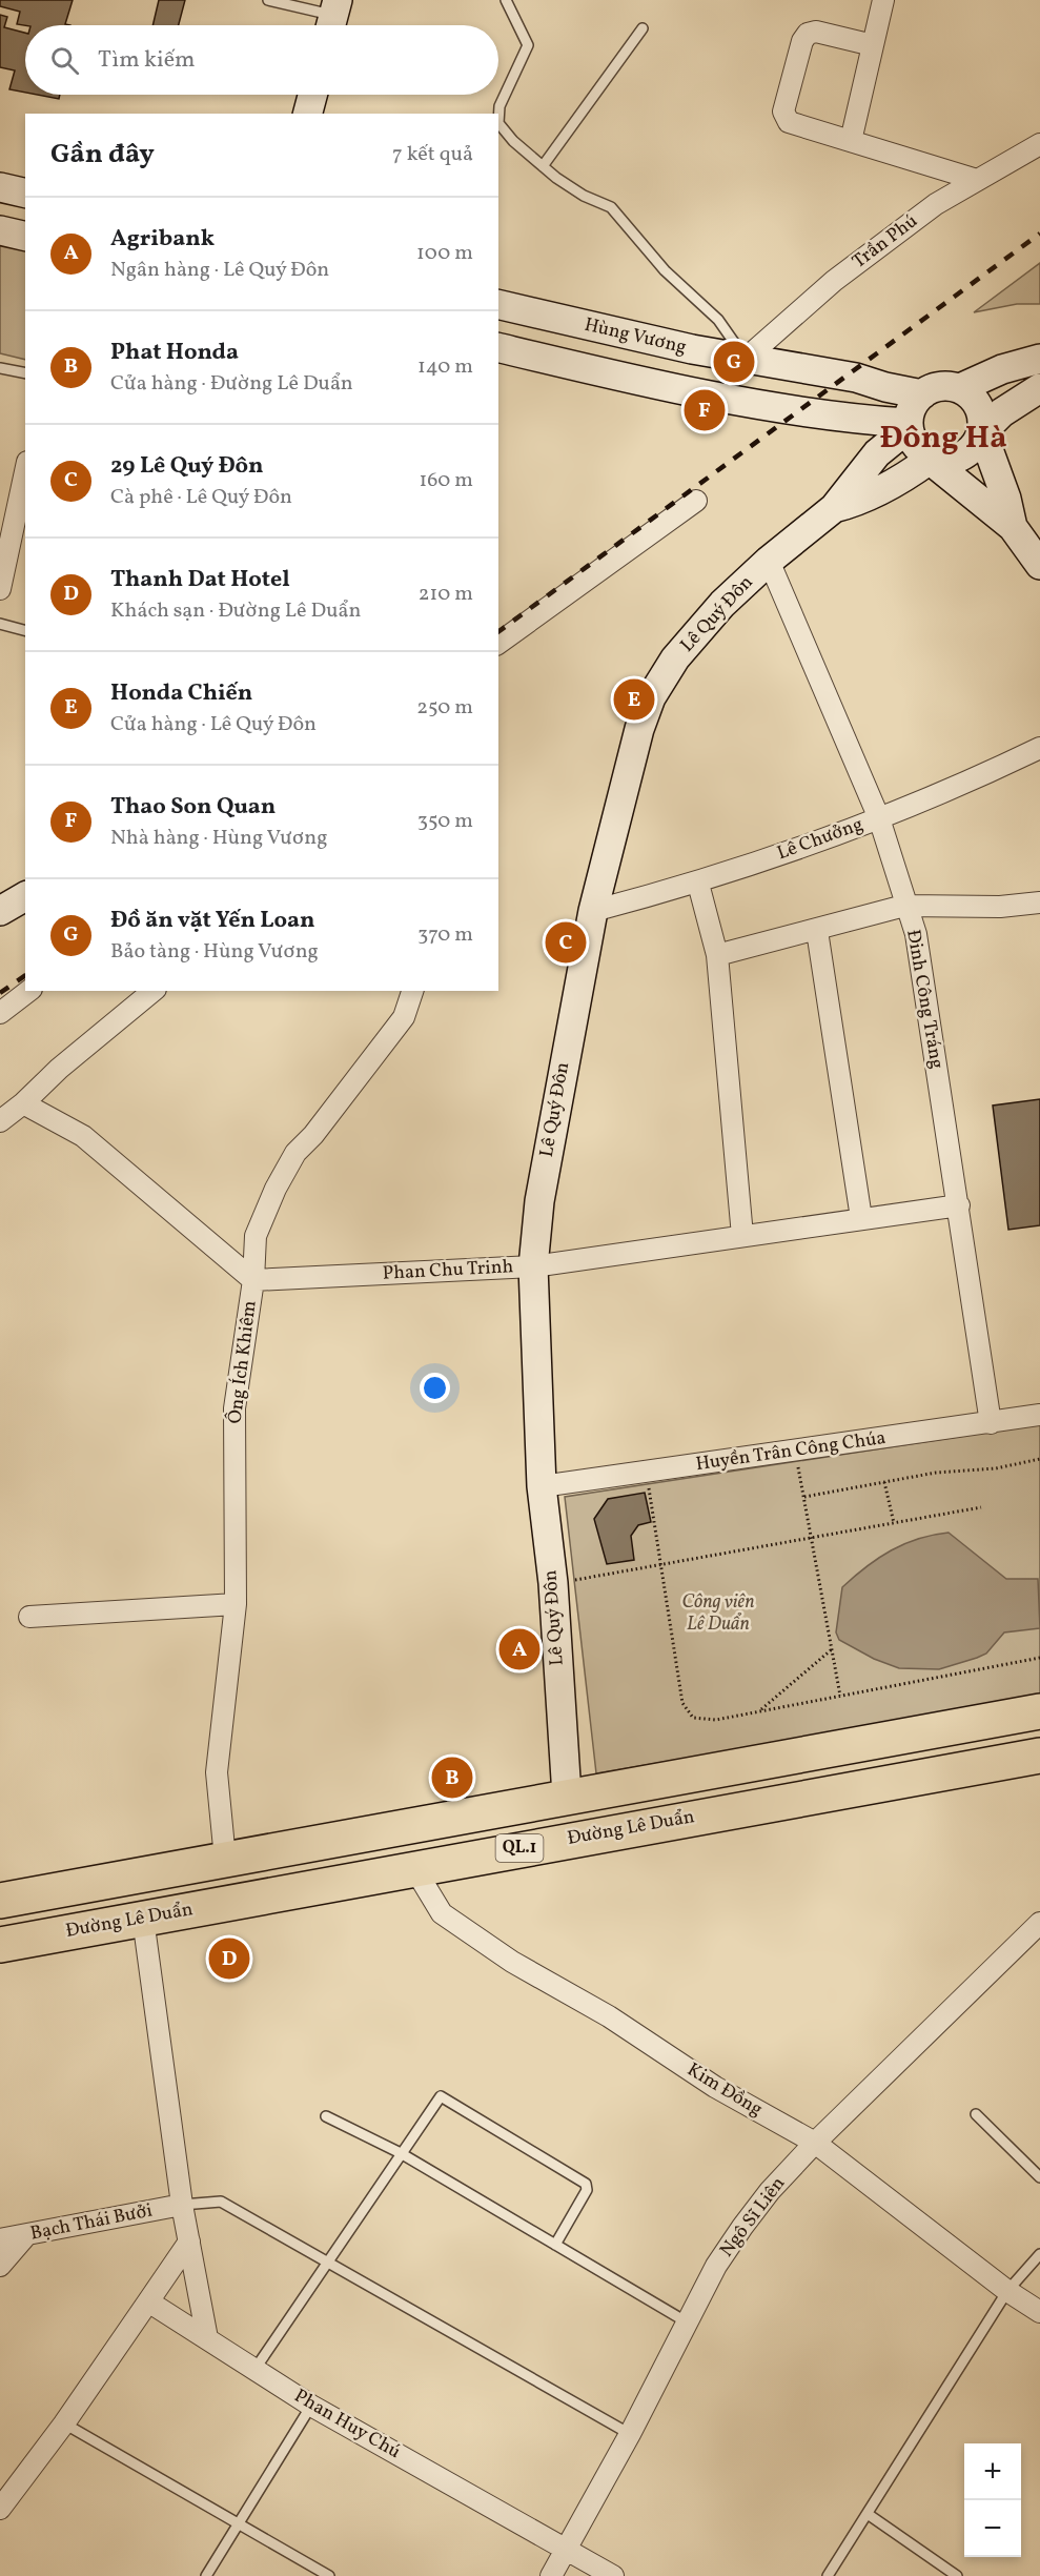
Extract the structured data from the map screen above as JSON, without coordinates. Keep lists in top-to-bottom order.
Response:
{
  "streets": {
    "highway": ["Đường Lê Duẩn", "QL.1"],
    "street": [
      "Trần Phú",
      "Hùng Vương",
      "Lê Quý Đôn",
      "Lê Chưởng",
      "Đinh Công Tráng",
      "Phan Chu Trinh",
      "Ông Ích Khiêm",
      "Huyền Trân Công Chúa",
      "Kim Đồng",
      "Ngô Sĩ Liên",
      "Bạch Thái Bưởi",
      "Phan Huy Chú"
    ]
  },
  "crossings": [
    ["Trần Phú", "Hùng Vương"],
    ["Hùng Vương", "Lê Quý Đôn"],
    ["Lê Quý Đôn", "Lê Chưởng"],
    ["Lê Quý Đôn", "Đinh Công Tráng"],
    ["Lê Quý Đôn", "Phan Chu Trinh"],
    ["Lê Quý Đôn", "Huyền Trân Công Chúa"],
    ["Lê Quý Đôn", "QL.1"],
    ["Lê Chưởng", "Đinh Công Tráng"],
    ["Đinh Công Tráng", "Phan Chu Trinh"],
    ["Đinh Công Tráng", "Huyền Trân Công Chúa"],
    ["Phan Chu Trinh", "Ông Ích Khiêm"],
    ["Ông Ích Khiêm", "QL.1"],
    ["Đường Lê Duẩn", "Kim Đồng"],
    ["Kim Đồng", "Ngô Sĩ Liên"],
    ["Ngô Sĩ Liên", "Phan Huy Chú"]
  ],
  "districts": ["Đông Hà"],
  "parks": ["Công viên Lê Duẩn"],
  "page": {
    "search": "Tìm kiếm",
    "heading": ["Gần đây", "7 kết quả"],
    "list": [
      {
        "mark": "A",
        "name": "Agribank",
        "note": "Ngân hàng · Lê Quý Đôn",
        "value": "100 m"
      },
      {
        "mark": "B",
        "name": "Phat Honda",
        "note": "Cửa hàng · Đường Lê Duẩn",
        "value": "140 m"
      },
      {
        "mark": "C",
        "name": "29 Lê Quý Đôn",
        "note": "Cà phê · Lê Quý Đôn",
        "value": "160 m"
      },
      {
        "mark": "D",
        "name": "Thanh Dat Hotel",
        "note": "Khách sạn · Đường Lê Duẩn",
        "value": "210 m"
      },
      {
        "mark": "E",
        "name": "Honda Chiến",
        "note": "Cửa hàng · Lê Quý Đôn",
        "value": "250 m"
      },
      {
        "mark": "F",
        "name": "Thao Son Quan",
        "note": "Nhà hàng · Hùng Vương",
        "value": "350 m"
      },
      {
        "mark": "G",
        "name": "Đồ ăn vặt Yến Loan",
        "note": "Bảo tàng · Hùng Vương",
        "value": "370 m"
      }
    ],
    "pins": [
      "G",
      "F",
      "E",
      "C",
      "A",
      "B",
      "D"
    ],
    "map_buttons": ["+", "−"]
  }
}
